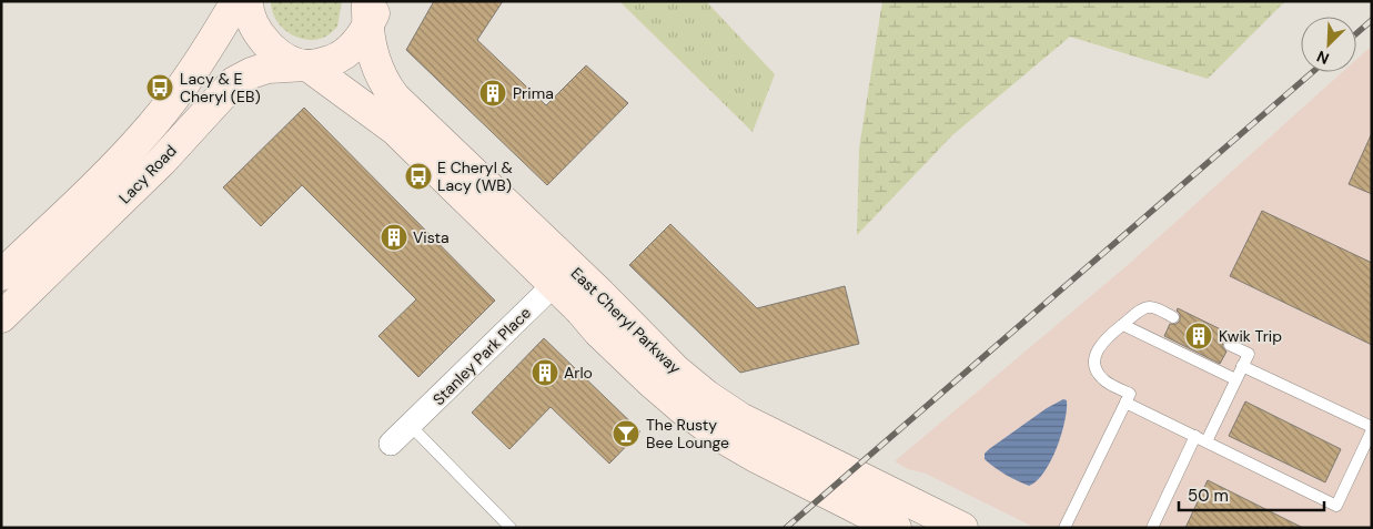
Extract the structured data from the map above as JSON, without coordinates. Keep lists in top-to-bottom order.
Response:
{
  "streets": {
    "street": ["Lacy Road", "East Cheryl Parkway", "Stanley Park Place"]
  },
  "crossings": [
    ["Lacy Road", "East Cheryl Parkway"],
    ["East Cheryl Parkway", "Stanley Park Place"]
  ],
  "places": {
    "bus stop": ["Lacy & E Cheryl (EB)", "E Cheryl & Lacy (WB)"],
    "building": [
      "Prima",
      "Vista",
      "Kwik Trip",
      "Arlo"
    ],
    "bar": ["The Rusty Bee Lounge"]
  },
  "scale_bar": "50 m",
  "north": "bottom left"
}
